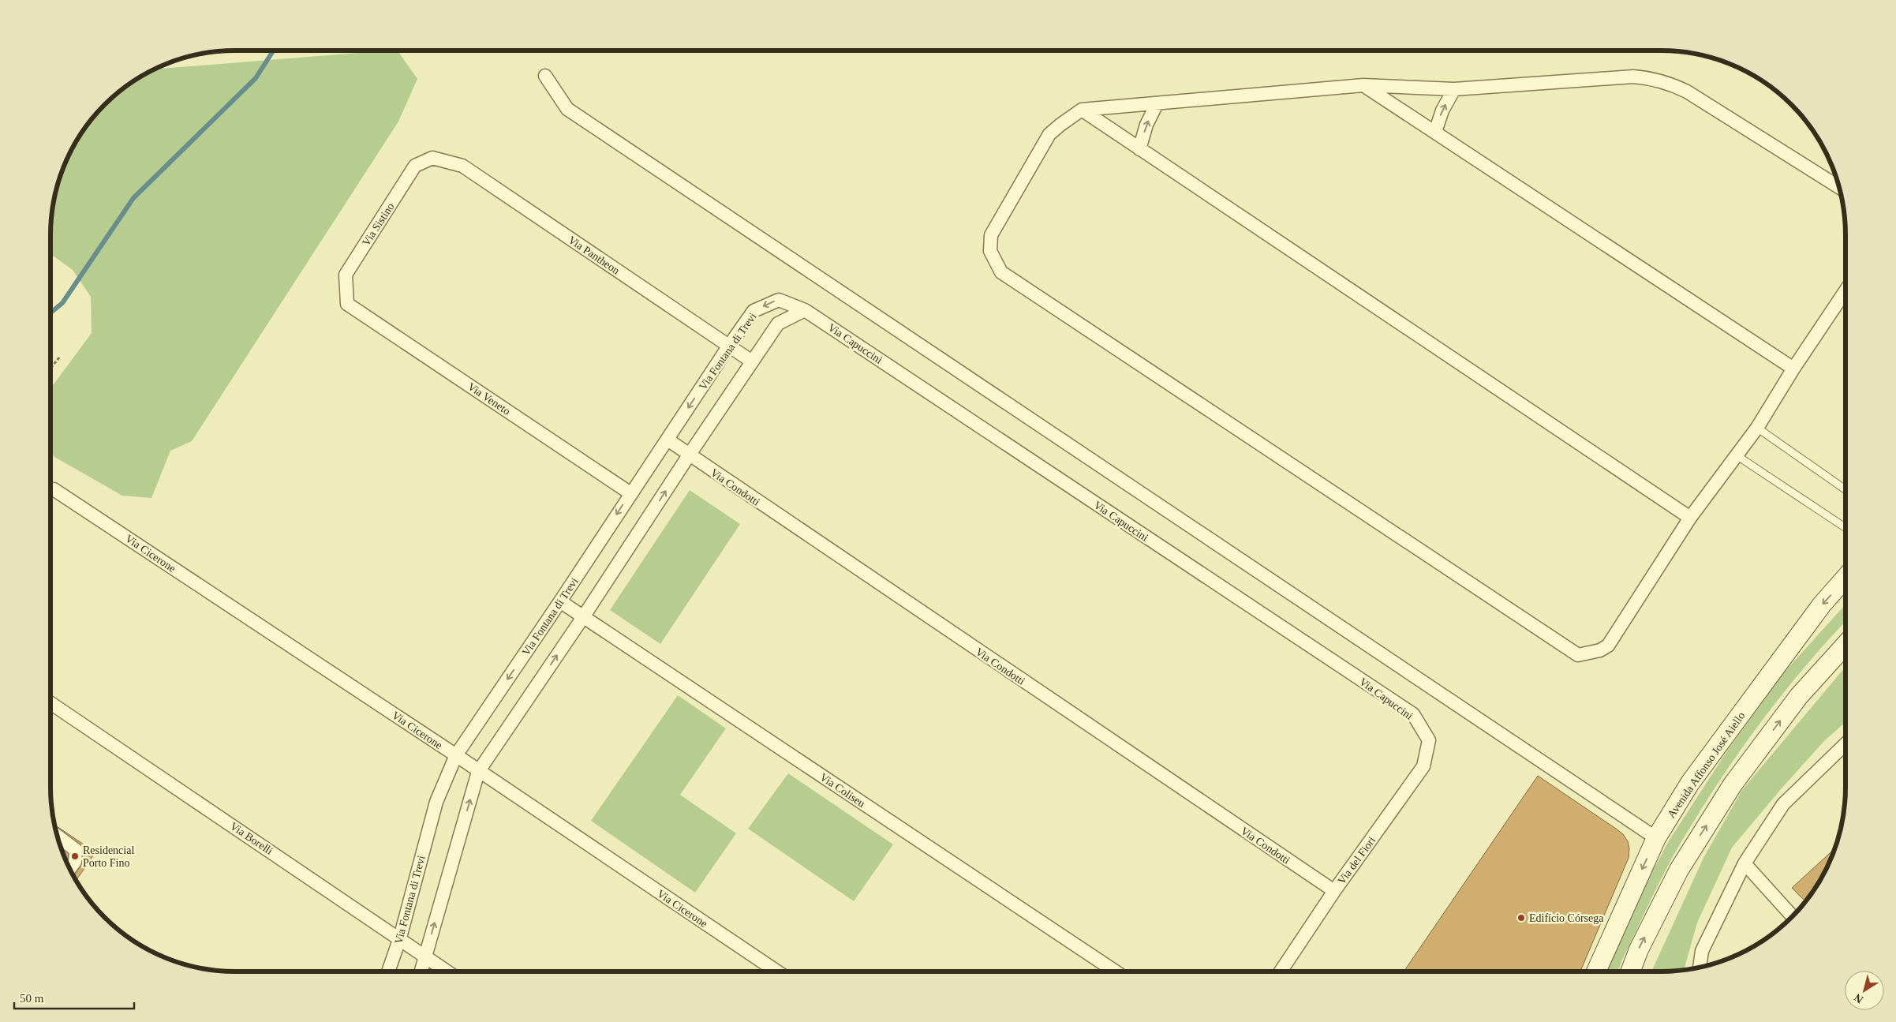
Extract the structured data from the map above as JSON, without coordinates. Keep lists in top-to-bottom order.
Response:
{
  "streets": {
    "street": [
      "Via Sistino",
      "Via Pantheon",
      "Via Capuccini",
      "Via Fontana di Trevi",
      "Via Veneto",
      "Via Condotti",
      "Via Cicerone",
      "Avenida Affonso José Aiello",
      "Via Coliseu",
      "Via Borelli",
      "Via del Fiori"
    ]
  },
  "crossings": [
    ["Via Sistino", "Via Pantheon"],
    ["Via Sistino", "Via Veneto"],
    ["Via Pantheon", "Via Fontana di Trevi"],
    ["Via Capuccini", "Via Fontana di Trevi"],
    ["Via Capuccini", "Via del Fiori"],
    ["Via Fontana di Trevi", "Via Veneto"],
    ["Via Fontana di Trevi", "Via Condotti"],
    ["Via Fontana di Trevi", "Via Cicerone"],
    ["Via Fontana di Trevi", "Via Coliseu"],
    ["Via Fontana di Trevi", "Via Borelli"],
    ["Via Condotti", "Via del Fiori"]
  ],
  "places": ["Residencial Porto Fino", "Edifício Córsega"],
  "scale_bar": "50 m",
  "north": "bottom left"
}
